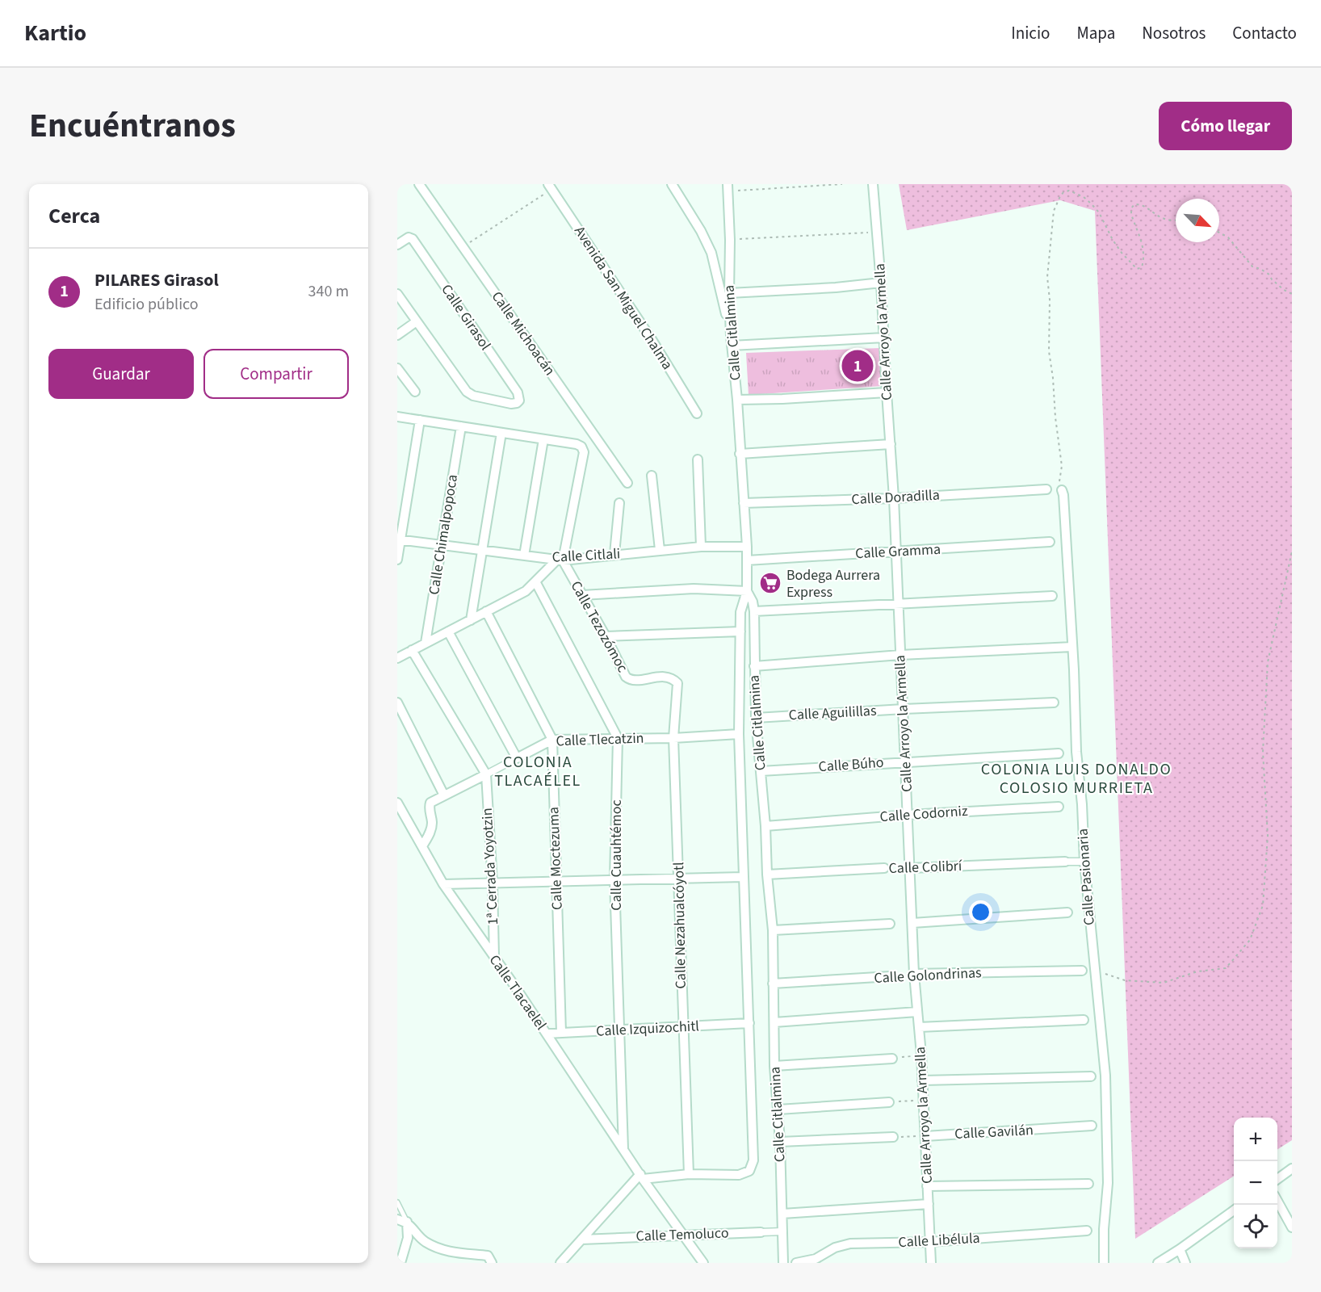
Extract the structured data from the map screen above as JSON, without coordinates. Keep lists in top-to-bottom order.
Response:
{
  "streets": {
    "street": [
      "Avenida San Miguel Chalma",
      "Calle Girasol",
      "Calle Arroyo la Armella",
      "Calle Citlalmina",
      "Calle Michoacán",
      "Calle Doradilla",
      "Calle Chimalpopoca",
      "Calle Gramma",
      "Calle Citlali",
      "Calle Tezozómoc",
      "Calle Aguilillas",
      "Calle Tlecatzin",
      "Calle Búho",
      "Calle Codorniz",
      "Calle Cuauhtémoc",
      "Calle Moctezuma",
      "1ª Cerrada Yoyotzin",
      "Calle Colibrí",
      "Calle Pasionaria",
      "Calle Nezahualcóyotl",
      "Calle Golondrinas",
      "Calle Tlacaelel",
      "Calle Izquizochitl",
      "Calle Gavilán",
      "Calle Temoluco",
      "Calle Libélula"
    ]
  },
  "crossings": [
    ["Calle Arroyo la Armella", "Calle Doradilla"],
    ["Calle Arroyo la Armella", "Calle Gramma"],
    ["Calle Arroyo la Armella", "Calle Aguilillas"],
    ["Calle Arroyo la Armella", "Calle Búho"],
    ["Calle Arroyo la Armella", "Calle Codorniz"],
    ["Calle Arroyo la Armella", "Calle Colibrí"],
    ["Calle Arroyo la Armella", "Calle Golondrinas"],
    ["Calle Arroyo la Armella", "Calle Gavilán"],
    ["Calle Arroyo la Armella", "Calle Libélula"],
    ["Calle Citlalmina", "Calle Doradilla"],
    ["Calle Citlalmina", "Calle Gramma"],
    ["Calle Citlalmina", "Calle Citlali"],
    ["Calle Citlalmina", "Calle Aguilillas"],
    ["Calle Citlalmina", "Calle Búho"],
    ["Calle Citlalmina", "Calle Codorniz"],
    ["Calle Citlalmina", "Calle Colibrí"],
    ["Calle Citlalmina", "Calle Golondrinas"],
    ["Calle Citlalmina", "Calle Temoluco"],
    ["Calle Chimalpopoca", "Calle Citlali"],
    ["Calle Citlali", "Calle Tezozómoc"],
    ["Calle Tezozómoc", "Calle Nezahualcóyotl"],
    ["Calle Tlecatzin", "Calle Cuauhtémoc"],
    ["Calle Tlecatzin", "Calle Moctezuma"],
    ["Calle Tlecatzin", "1ª Cerrada Yoyotzin"],
    ["Calle Tlecatzin", "Calle Nezahualcóyotl"],
    ["Calle Cuauhtémoc", "Calle Tlacaelel"],
    ["Calle Cuauhtémoc", "Calle Izquizochitl"],
    ["Calle Moctezuma", "Calle Izquizochitl"],
    ["1ª Cerrada Yoyotzin", "Calle Tlacaelel"],
    ["Calle Colibrí", "Calle Pasionaria"],
    ["Calle Nezahualcóyotl", "Calle Izquizochitl"],
    ["Calle Tlacaelel", "Calle Izquizochitl"],
    ["Calle Tlacaelel", "Calle Temoluco"]
  ],
  "districts": ["COLONIA TLACAÉLEL", "COLONIA LUIS DONALDO COLOSIO MURRIETA"],
  "places": {
    "supermarket": ["Bodega Aurrera Express"]
  },
  "north": "bottom right",
  "page": {
    "header": "Kartio",
    "nav": [
      "Inicio",
      "Mapa",
      "Nosotros",
      "Contacto"
    ],
    "title": "Encuéntranos",
    "buttons": [
      "Cómo llegar",
      ["Guardar", "Compartir"]
    ],
    "heading": "Cerca",
    "list": [
      {
        "mark": "1",
        "name": "PILARES Girasol",
        "note": "Edificio público",
        "value": "340 m"
      }
    ],
    "pins": "1",
    "map_buttons": ["+", "−"]
  }
}
